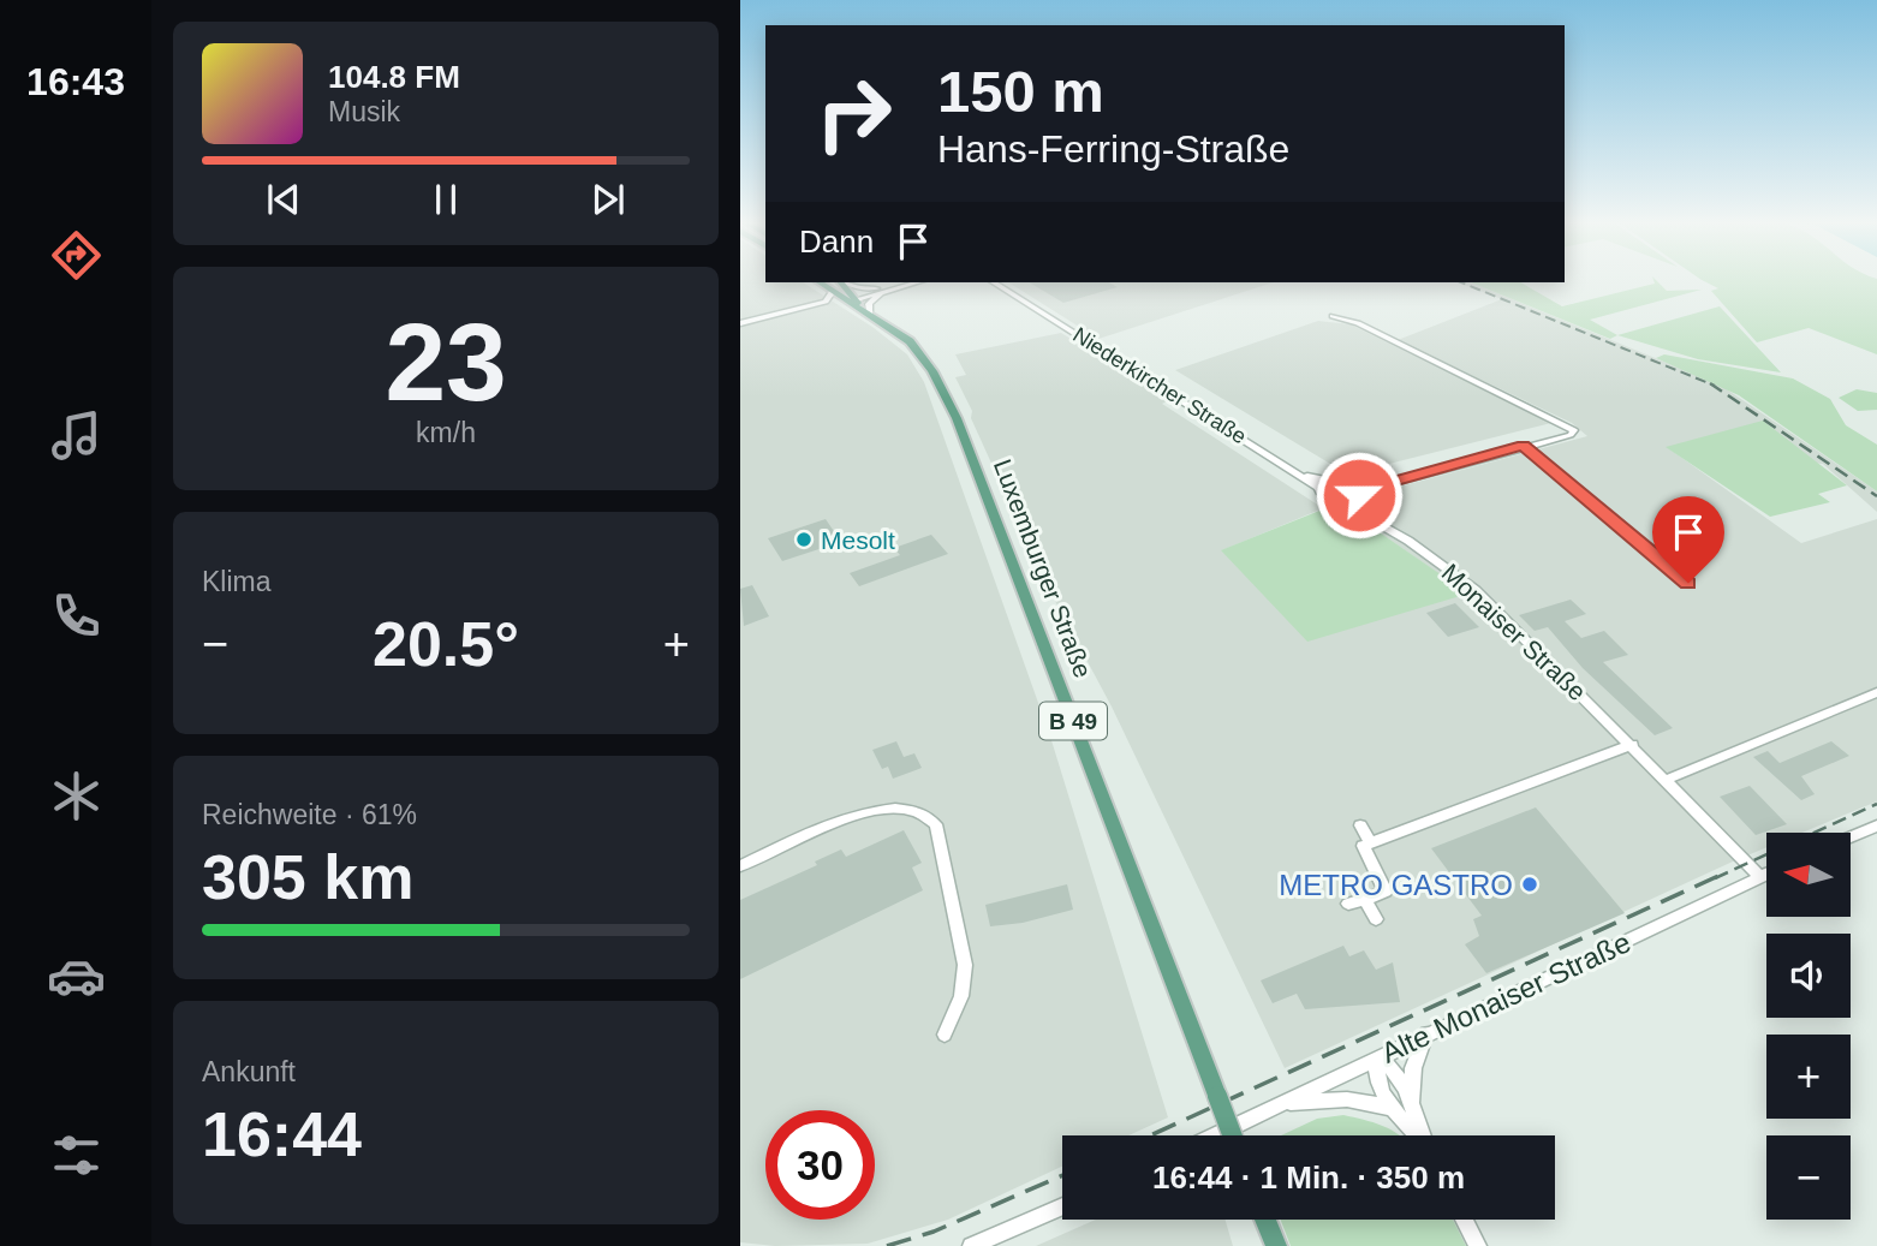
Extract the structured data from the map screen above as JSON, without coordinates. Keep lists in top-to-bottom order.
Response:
{
  "streets": {
    "main road": ["Luxemburger Straße", "B 49"],
    "street": ["Niederkircher Straße", "Monaiser Straße", "Alte Monaiser Straße"]
  },
  "crossings": [
    ["Monaiser Straße", "Alte Monaiser Straße"]
  ],
  "places": ["Mesolt", "METRO GASTRO"],
  "north": "left",
  "page": {
    "tabs": "16:43",
    "turn": ["150 m", "Hans-Ferring-Straße"],
    "song": ["104.8 FM", "Musik"],
    "then": "Dann",
    "tile": [
      ["23", "km/h"],
      "Klima",
      ["Reichweite · 61%", "305 km"],
      ["Ankunft", "16:44"]
    ],
    "heat": ["−", "20.5°", "+"],
    "map_buttons": ["+", "−"],
    "limit": "30",
    "trip": "16:44 · 1 Min. · 350 m"
  }
}
